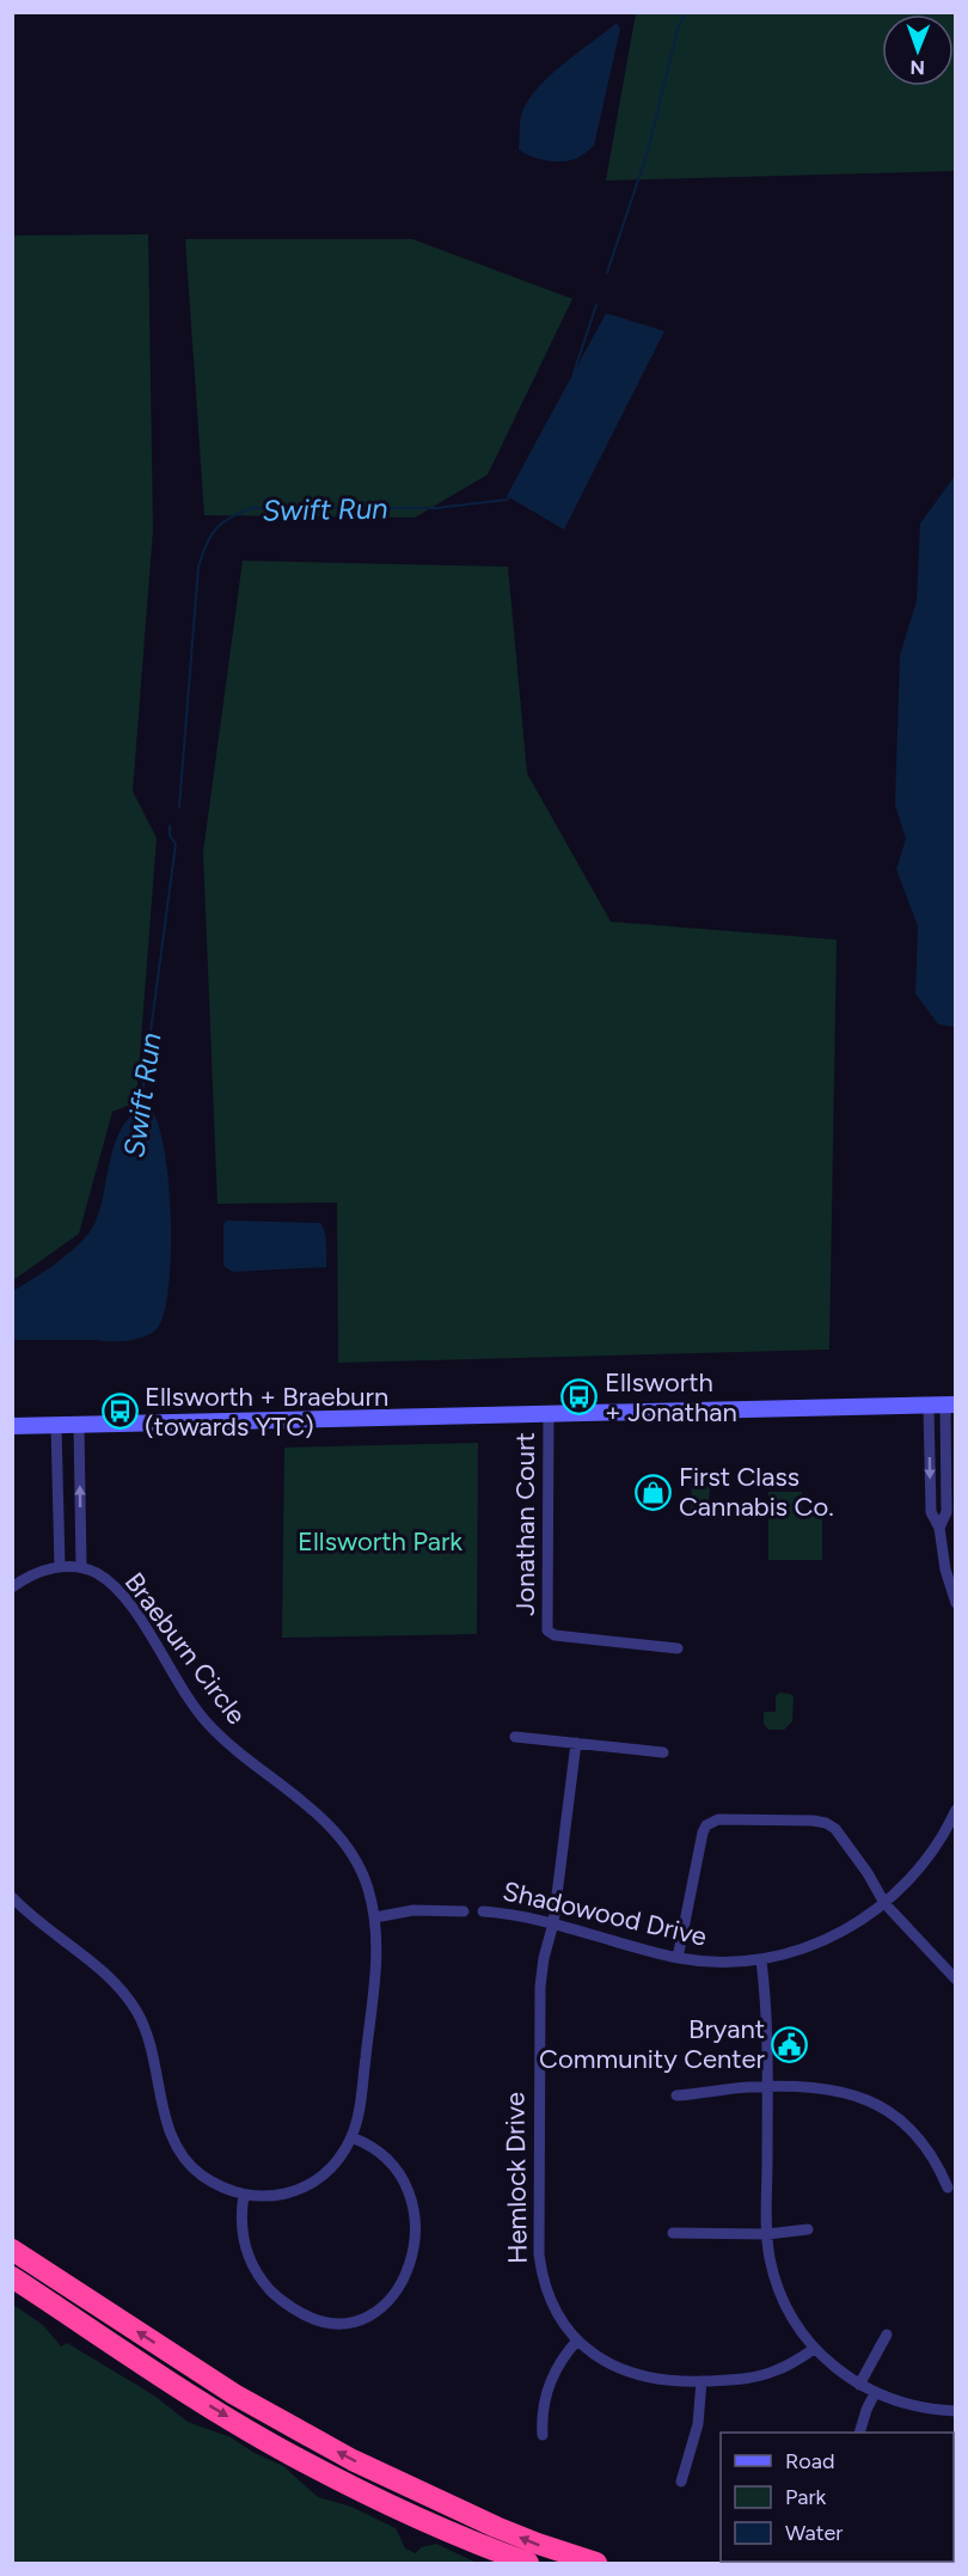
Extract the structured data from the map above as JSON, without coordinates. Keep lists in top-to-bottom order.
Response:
{
  "streets": {
    "street": [
      "Jonathan Court",
      "Braeburn Circle",
      "Shadowood Drive",
      "Hemlock Drive"
    ]
  },
  "crossings": [
    ["Braeburn Circle", "Shadowood Drive"],
    ["Shadowood Drive", "Hemlock Drive"]
  ],
  "water": ["Swift Run"],
  "parks": ["Ellsworth Park"],
  "places": {
    "bus stop": ["Ellsworth + Jonathan", "Ellsworth + Braeburn (towards YTC)"],
    "shop": ["First Class Cannabis Co."],
    "public building": ["Bryant Community Center"]
  },
  "legend": ["Road", "Park", "Water"],
  "north": "bottom"
}
